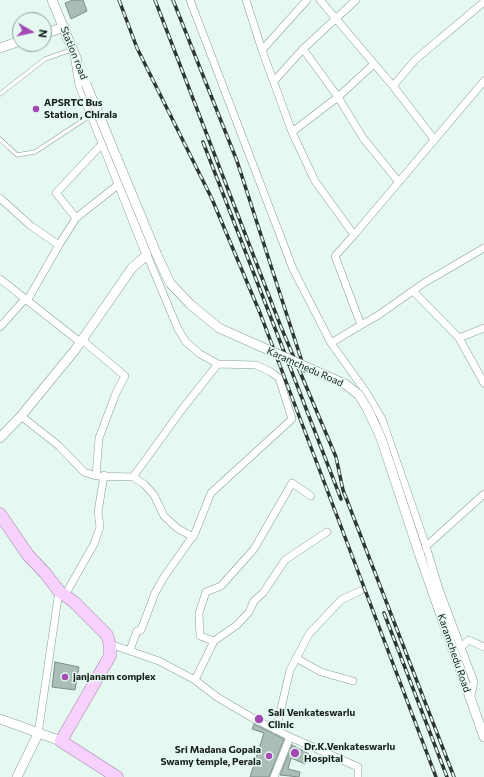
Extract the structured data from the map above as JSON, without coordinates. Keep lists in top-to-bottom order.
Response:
{
  "streets": {
    "street": ["Station road", "Karamchedu Road"]
  },
  "crossings": [
    ["Station road", "Karamchedu Road"]
  ],
  "places": [
    "APSRTC Bus Station , Chirala",
    "janjanam complex",
    "Sali Venkateswarlu Clinic",
    "Dr.K.Venkateswarlu Hospital",
    "Sri Madana Gopala Swamy temple, Perala"
  ],
  "north": "right"
}
